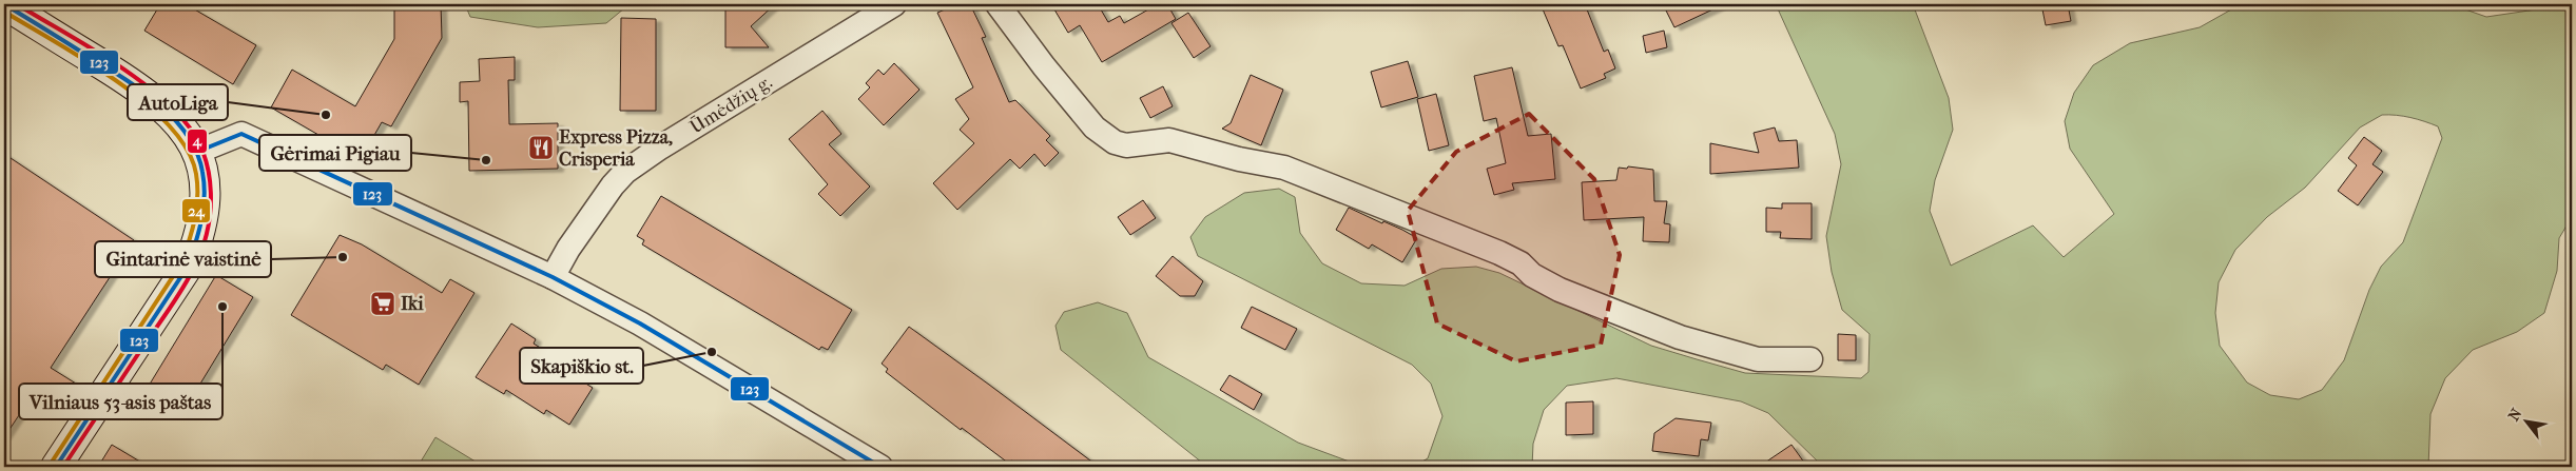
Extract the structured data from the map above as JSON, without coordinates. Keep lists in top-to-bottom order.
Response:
{
  "streets": {
    "street": ["Ūmėdžių g."]
  },
  "places": {
    "other": [
      "AutoLiga",
      "Gėrimai Pigiau",
      "Gintarinė vaistinė",
      "Vilniaus 53-asis paštas",
      "Skapiškio st."
    ],
    "restaurant": ["Express Pizza, Crisperia"],
    "supermarket": ["Iki"]
  },
  "lines": ["transit line 123", "transit line 4", "transit line 24"],
  "north": "top left"
}
